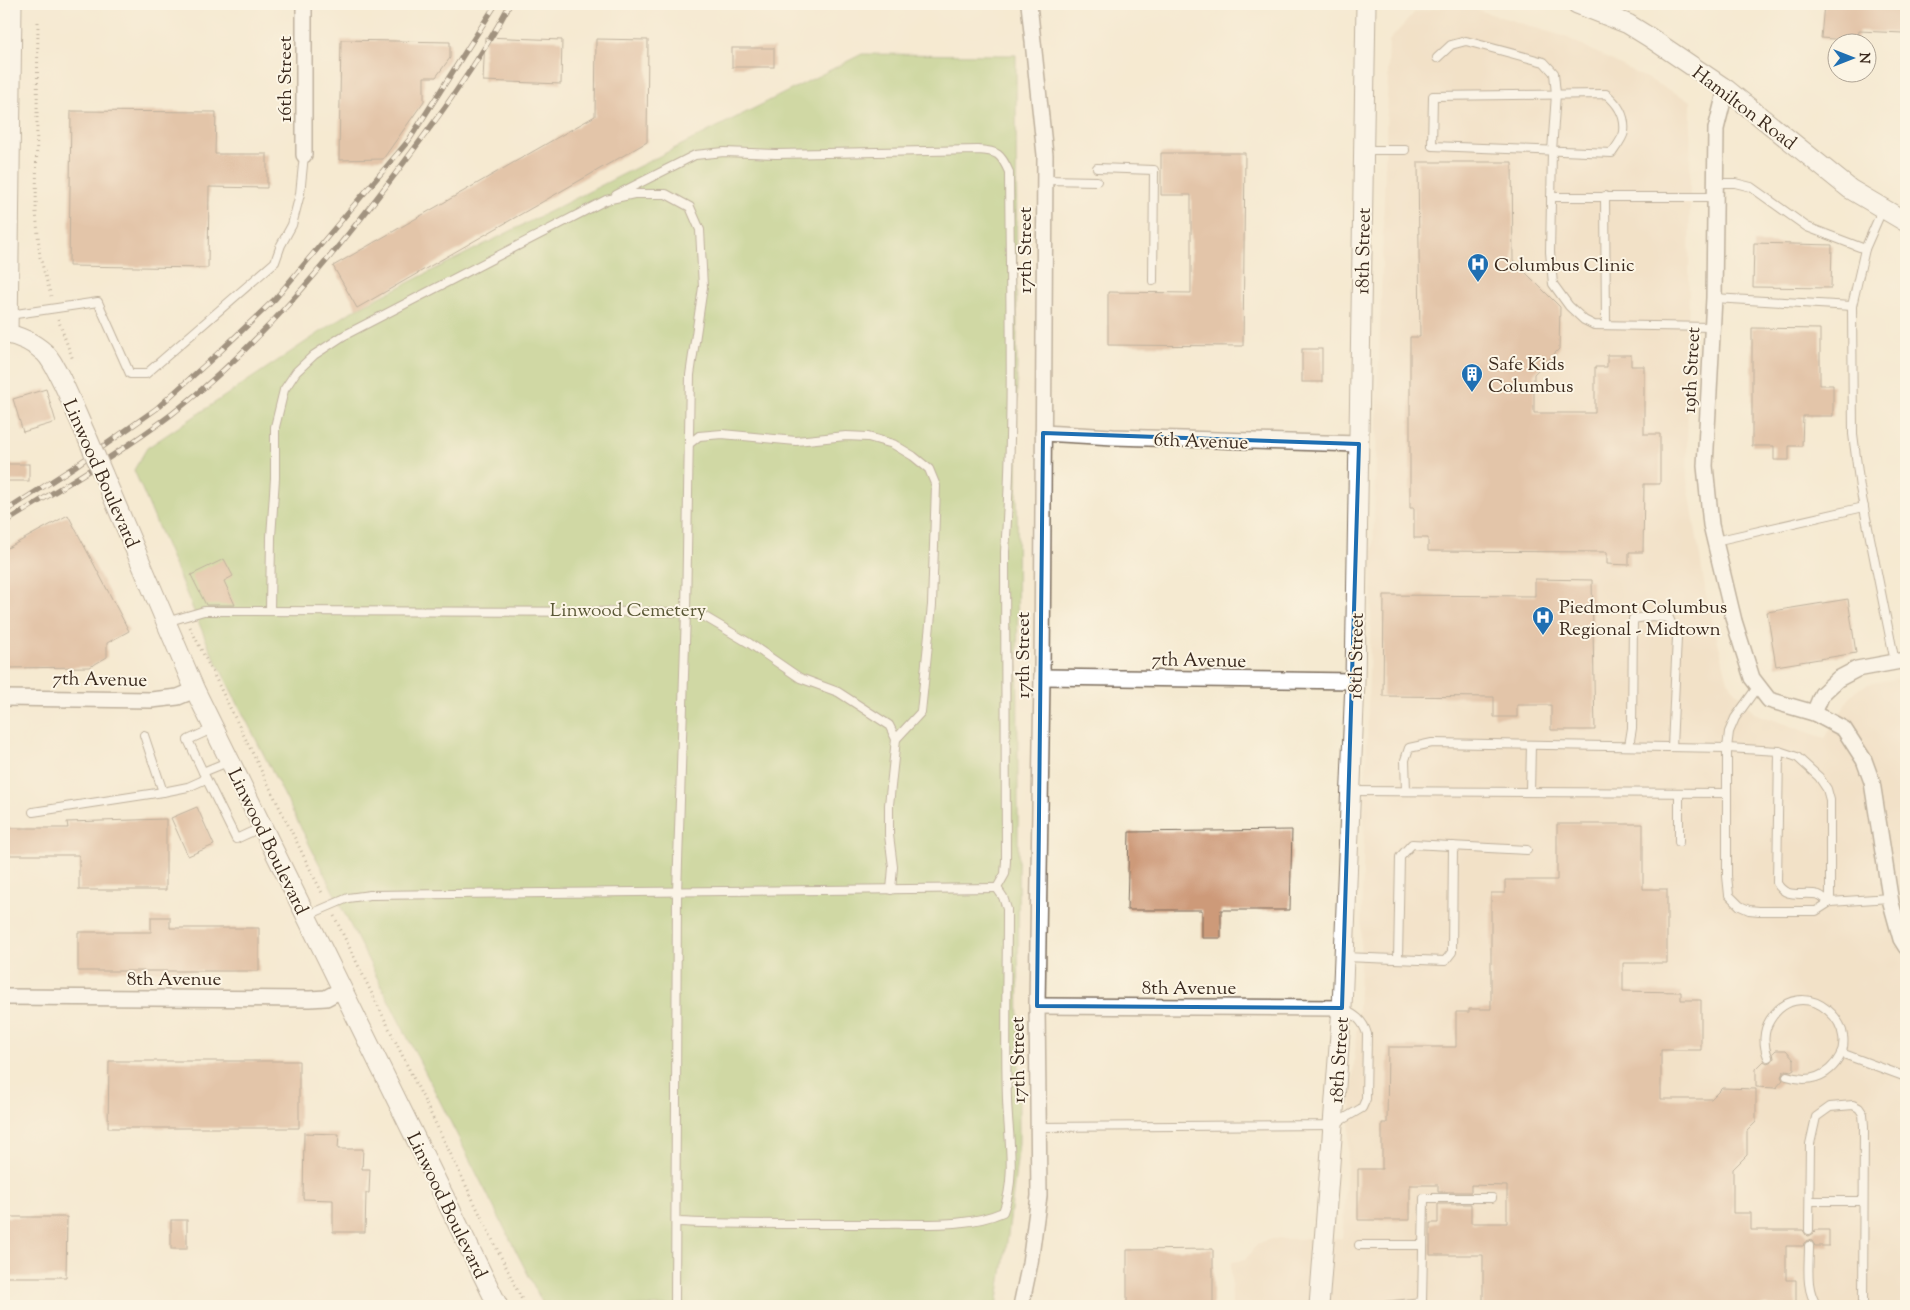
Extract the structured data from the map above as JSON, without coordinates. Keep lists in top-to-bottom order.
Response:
{
  "streets": {
    "street": [
      "16th Street",
      "Hamilton Road",
      "17th Street",
      "18th Street",
      "19th Street",
      "6th Avenue",
      "Linwood Boulevard",
      "7th Avenue",
      "8th Avenue"
    ]
  },
  "crossings": [
    ["Hamilton Road", "19th Street"],
    ["17th Street", "6th Avenue"],
    ["17th Street", "7th Avenue"],
    ["17th Street", "8th Avenue"],
    ["18th Street", "6th Avenue"],
    ["18th Street", "7th Avenue"],
    ["18th Street", "8th Avenue"],
    ["Linwood Boulevard", "7th Avenue"],
    ["Linwood Boulevard", "8th Avenue"]
  ],
  "parks": ["Linwood Cemetery"],
  "places": {
    "hospital": ["Columbus Clinic", "Piedmont Columbus Regional - Midtown"],
    "building": ["Safe Kids Columbus"]
  },
  "north": "right"
}
